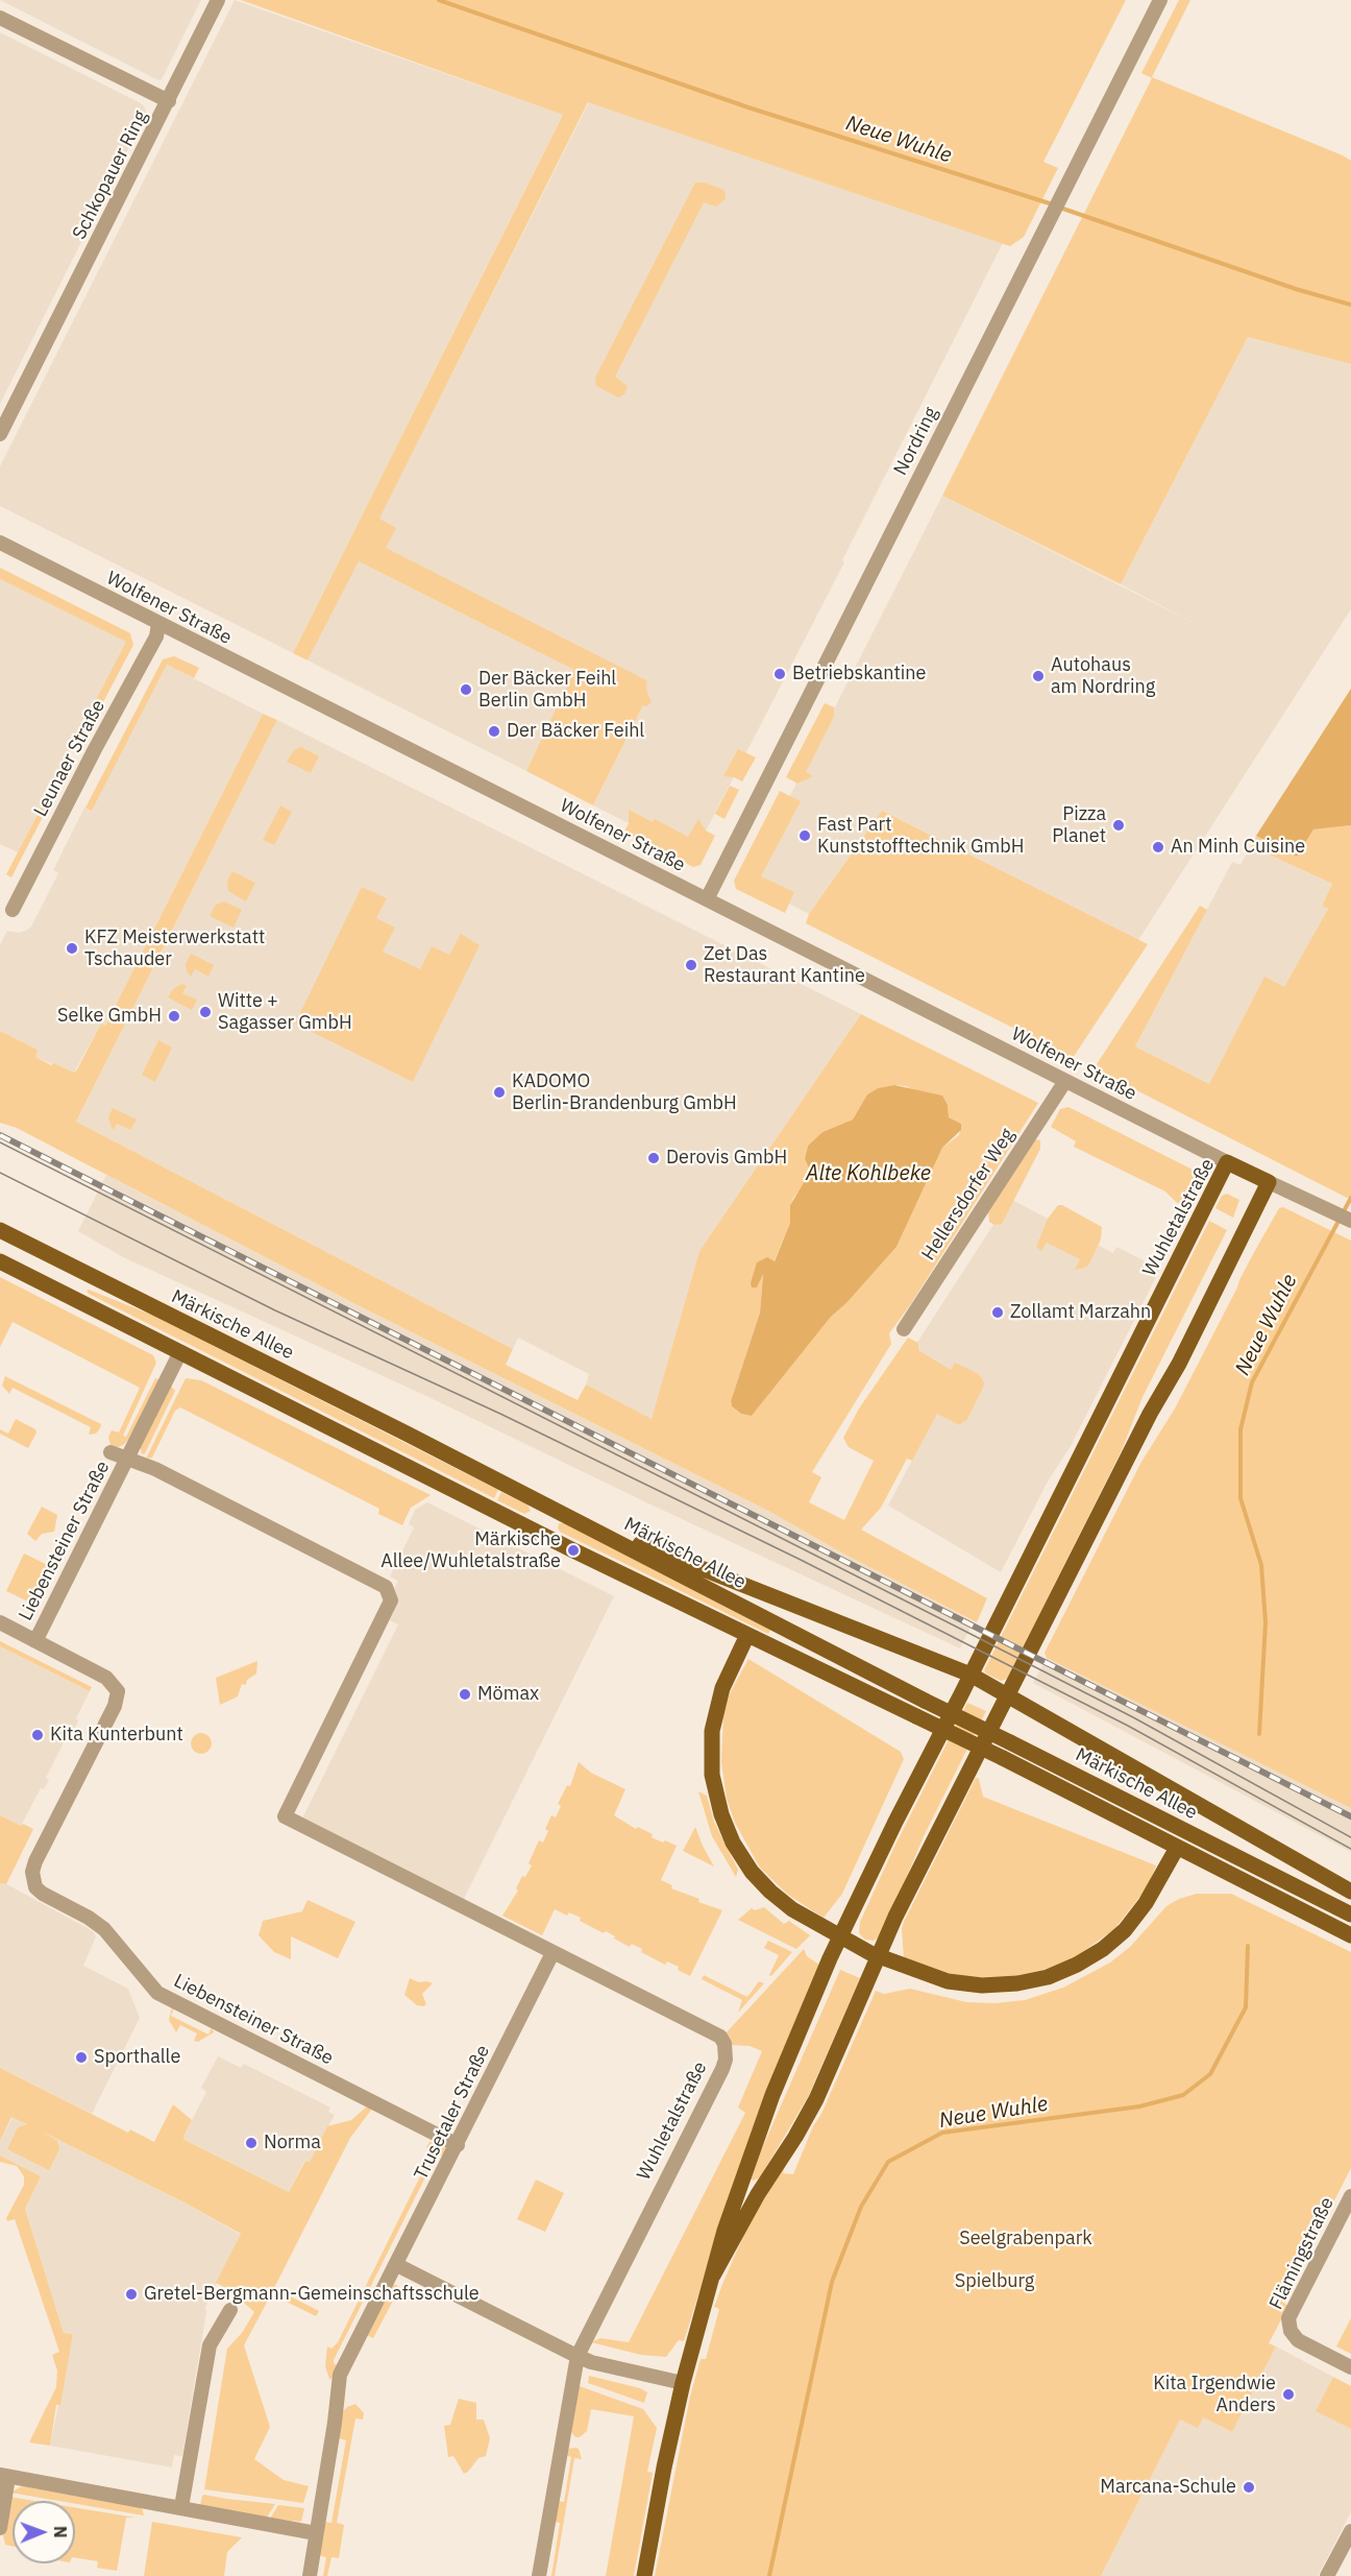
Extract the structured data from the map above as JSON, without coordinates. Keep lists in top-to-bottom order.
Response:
{
  "streets": {
    "main road": ["Wuhletalstraße", "Märkische Allee"],
    "street": [
      "Schkopauer Ring",
      "Nordring",
      "Wolfener Straße",
      "Leunaer Straße",
      "Hellersdorfer Weg",
      "Liebensteiner Straße",
      "Trusetaler Straße",
      "Flämingstraße"
    ]
  },
  "crossings": [
    ["Nordring", "Wolfener Straße"],
    ["Wolfener Straße", "Leunaer Straße"],
    ["Wolfener Straße", "Hellersdorfer Weg"],
    ["Wolfener Straße", "Wuhletalstraße"],
    ["Wuhletalstraße", "Trusetaler Straße"],
    ["Liebensteiner Straße", "Trusetaler Straße"]
  ],
  "water": ["Neue Wuhle", "Alte Kohlbeke"],
  "parks": ["Seelgrabenpark", "Spielburg"],
  "places": [
    "Betriebskantine",
    "Autohaus am Nordring",
    "Der Bäcker Feihl Berlin GmbH",
    "Der Bäcker Feihl",
    "Pizza Planet",
    "Fast Part Kunststofftechnik GmbH",
    "An Minh Cuisine",
    "KFZ Meisterwerkstatt Tschauder",
    "Zet Das Restaurant Kantine",
    "Witte + Sagasser GmbH",
    "Selke GmbH",
    "KADOMO Berlin-Brandenburg GmbH",
    "Derovis GmbH",
    "Zollamt Marzahn",
    "Märkische Allee/Wuhletalstraße",
    "Mömax",
    "Kita Kunterbunt",
    "Sporthalle",
    "Norma",
    "Gretel-Bergmann-Gemeinschaftsschule",
    "Kita Irgendwie Anders",
    "Marcana-Schule"
  ],
  "north": "right"
}
